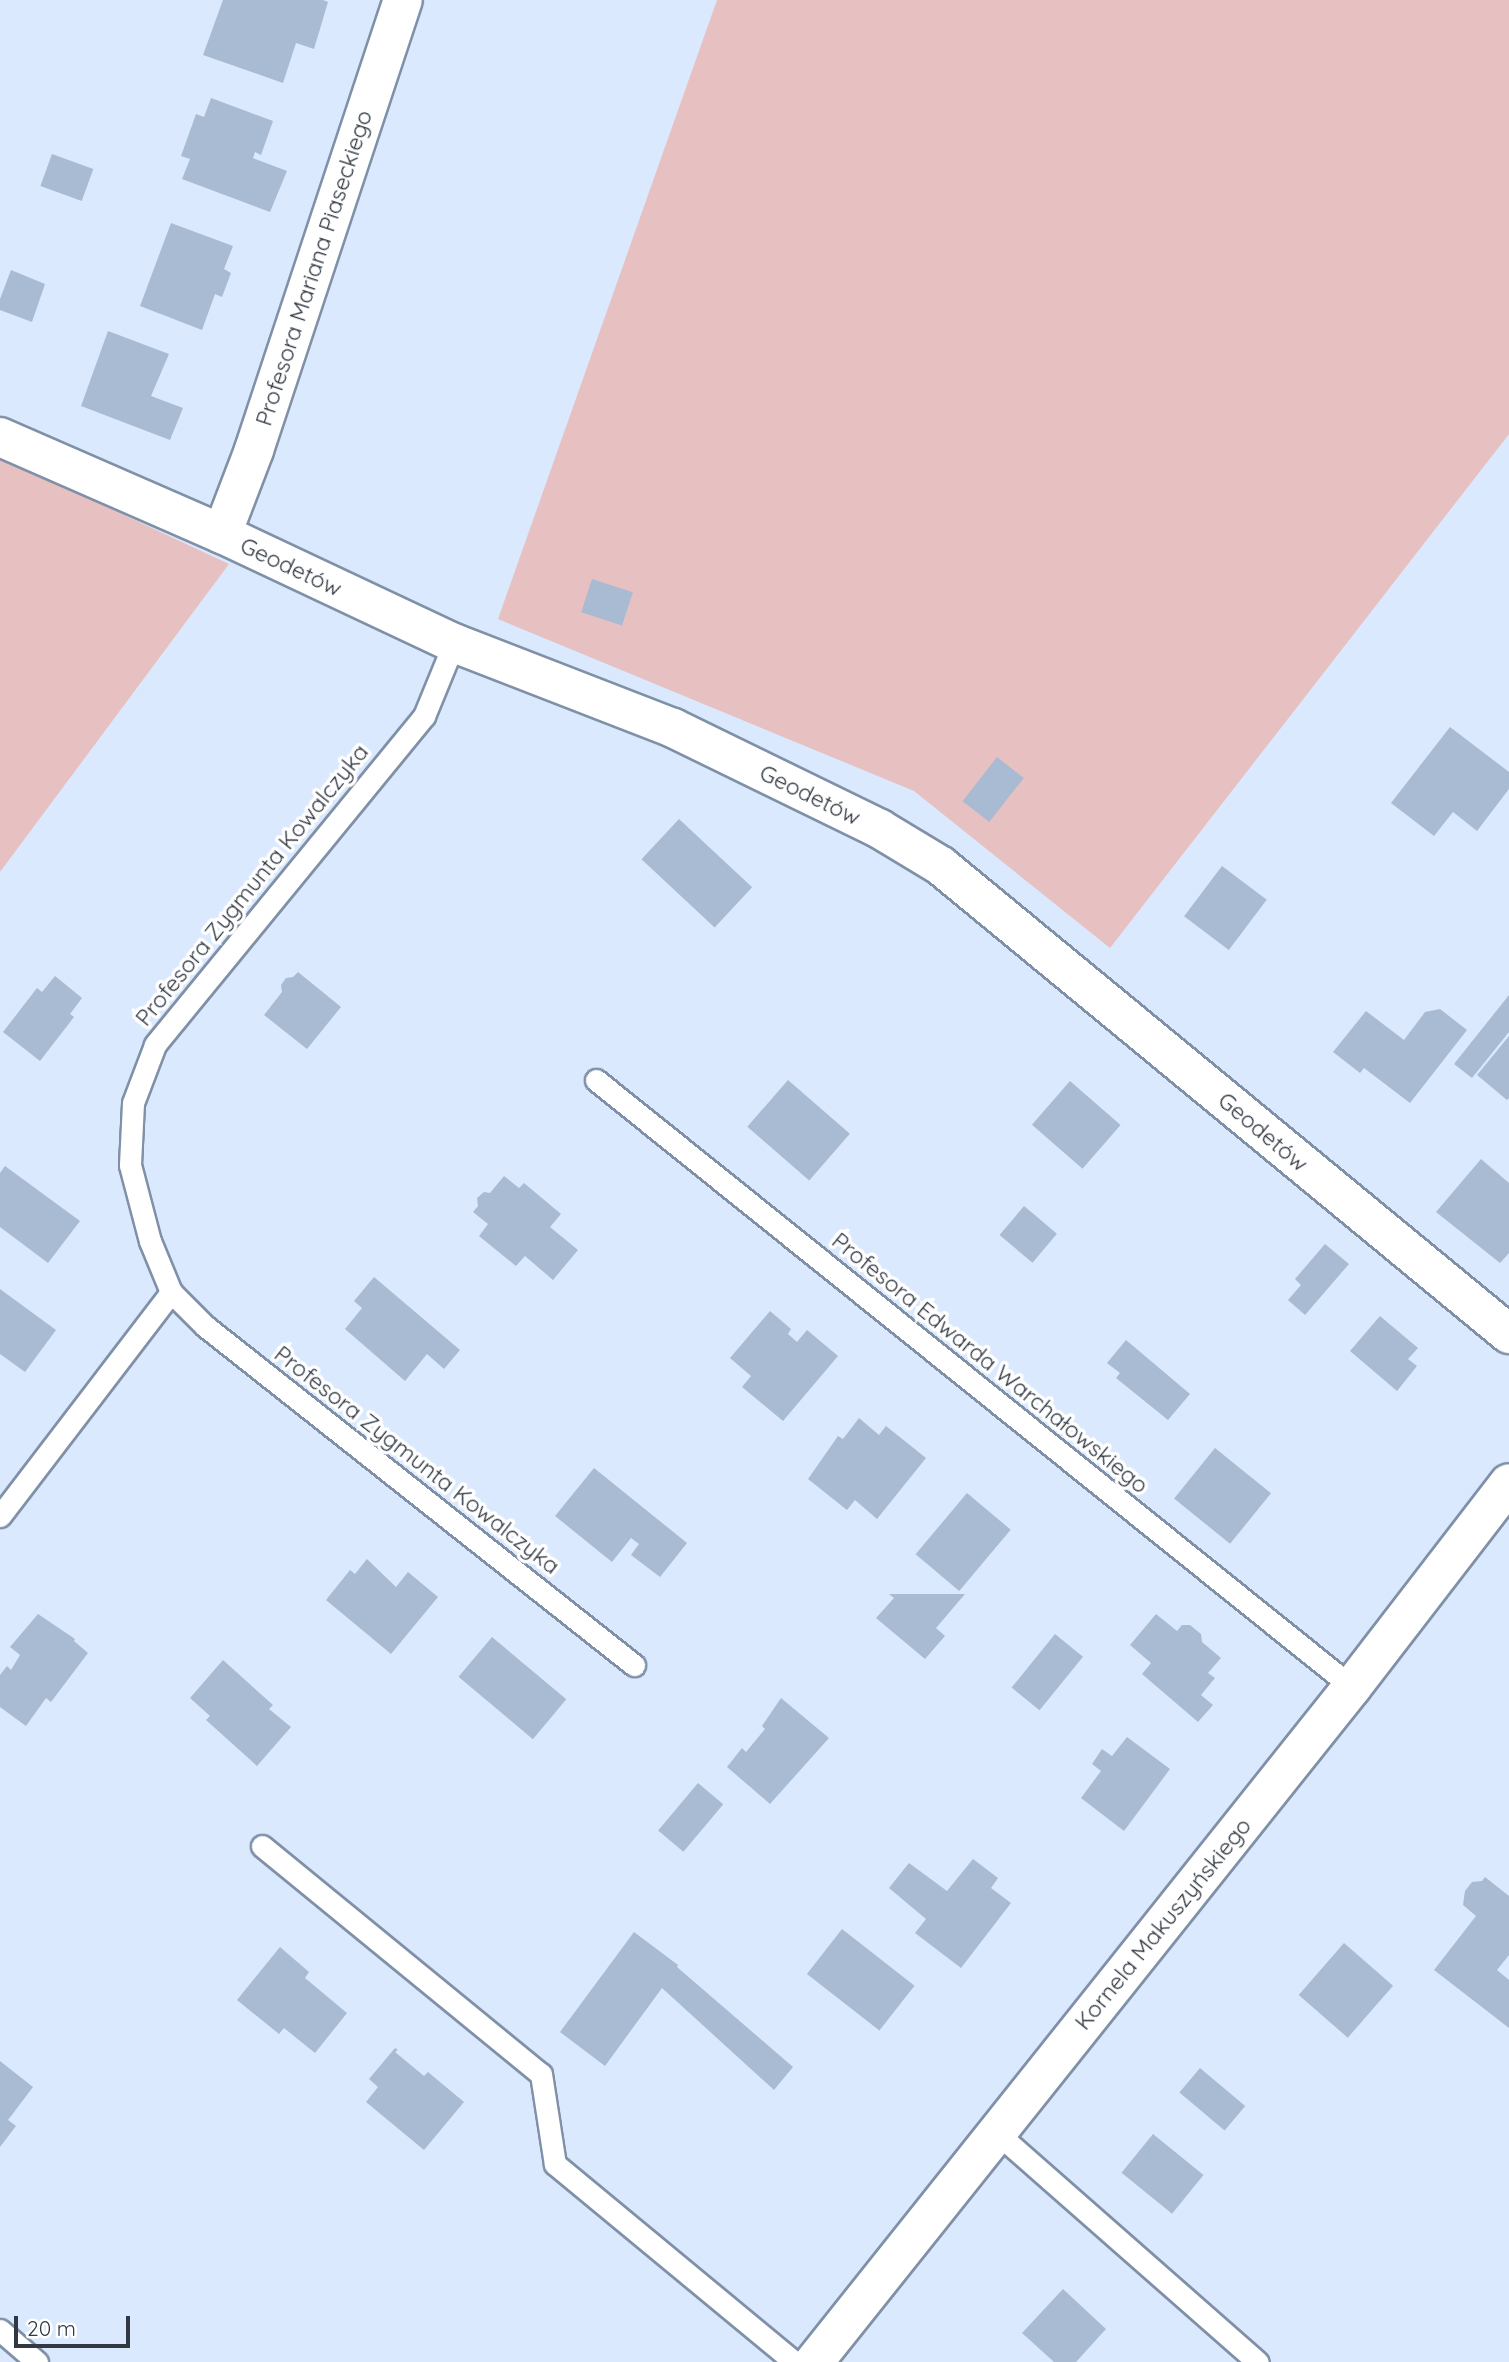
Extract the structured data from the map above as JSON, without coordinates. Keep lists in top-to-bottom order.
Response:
{
  "streets": {
    "street": ["Profesora Mariana Piaseckiego", "Geodetów", "Kornela Makuszyńskiego"],
    "lane": ["Profesora Zygmunta Kowalczyka", "Profesora Edwarda Warchałowskiego"]
  },
  "crossings": [
    ["Profesora Mariana Piaseckiego", "Geodetów"],
    ["Geodetów", "Profesora Zygmunta Kowalczyka"],
    ["Profesora Edwarda Warchałowskiego", "Kornela Makuszyńskiego"]
  ],
  "scale_bar": "20 m"
}
